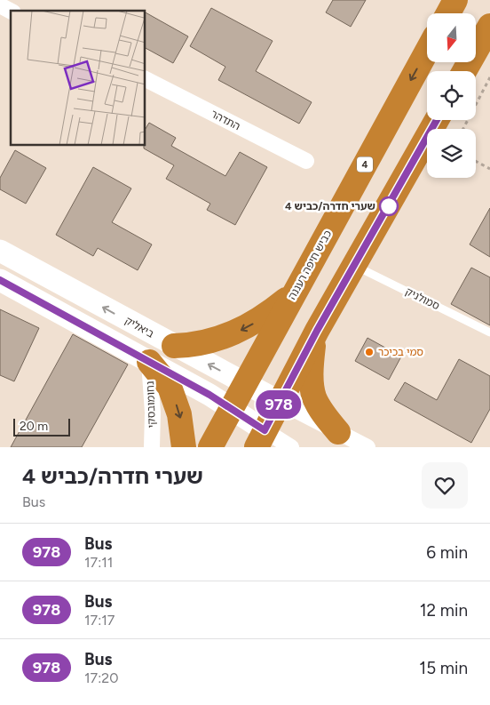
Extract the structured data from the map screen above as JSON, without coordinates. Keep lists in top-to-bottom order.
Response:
{
  "streets": {
    "highway": ["4", "כביש חיפה רעננה"],
    "main road": ["ביאליק"],
    "street": ["התדהר", "נחומובסקי"],
    "lane": ["סמולניק"]
  },
  "crossings": [
    ["כביש חיפה רעננה", "ביאליק"]
  ],
  "places": ["שערי חדרה/כביש 4", "סמי בכיכר"],
  "lines": ["bus line 978"],
  "scale_bar": "20 m",
  "north": "bottom",
  "page": {
    "on_map": "978",
    "scale": "20 m",
    "heading": ["שערי חדרה/כביש 4", "Bus"],
    "list": [
      {
        "mark": "978",
        "name": "Bus",
        "note": "17:11",
        "value": "6 min"
      },
      {
        "mark": "978",
        "name": "Bus",
        "note": "17:17",
        "value": "12 min"
      },
      {
        "mark": "978",
        "name": "Bus",
        "note": "17:20",
        "value": "15 min"
      }
    ]
  }
}
